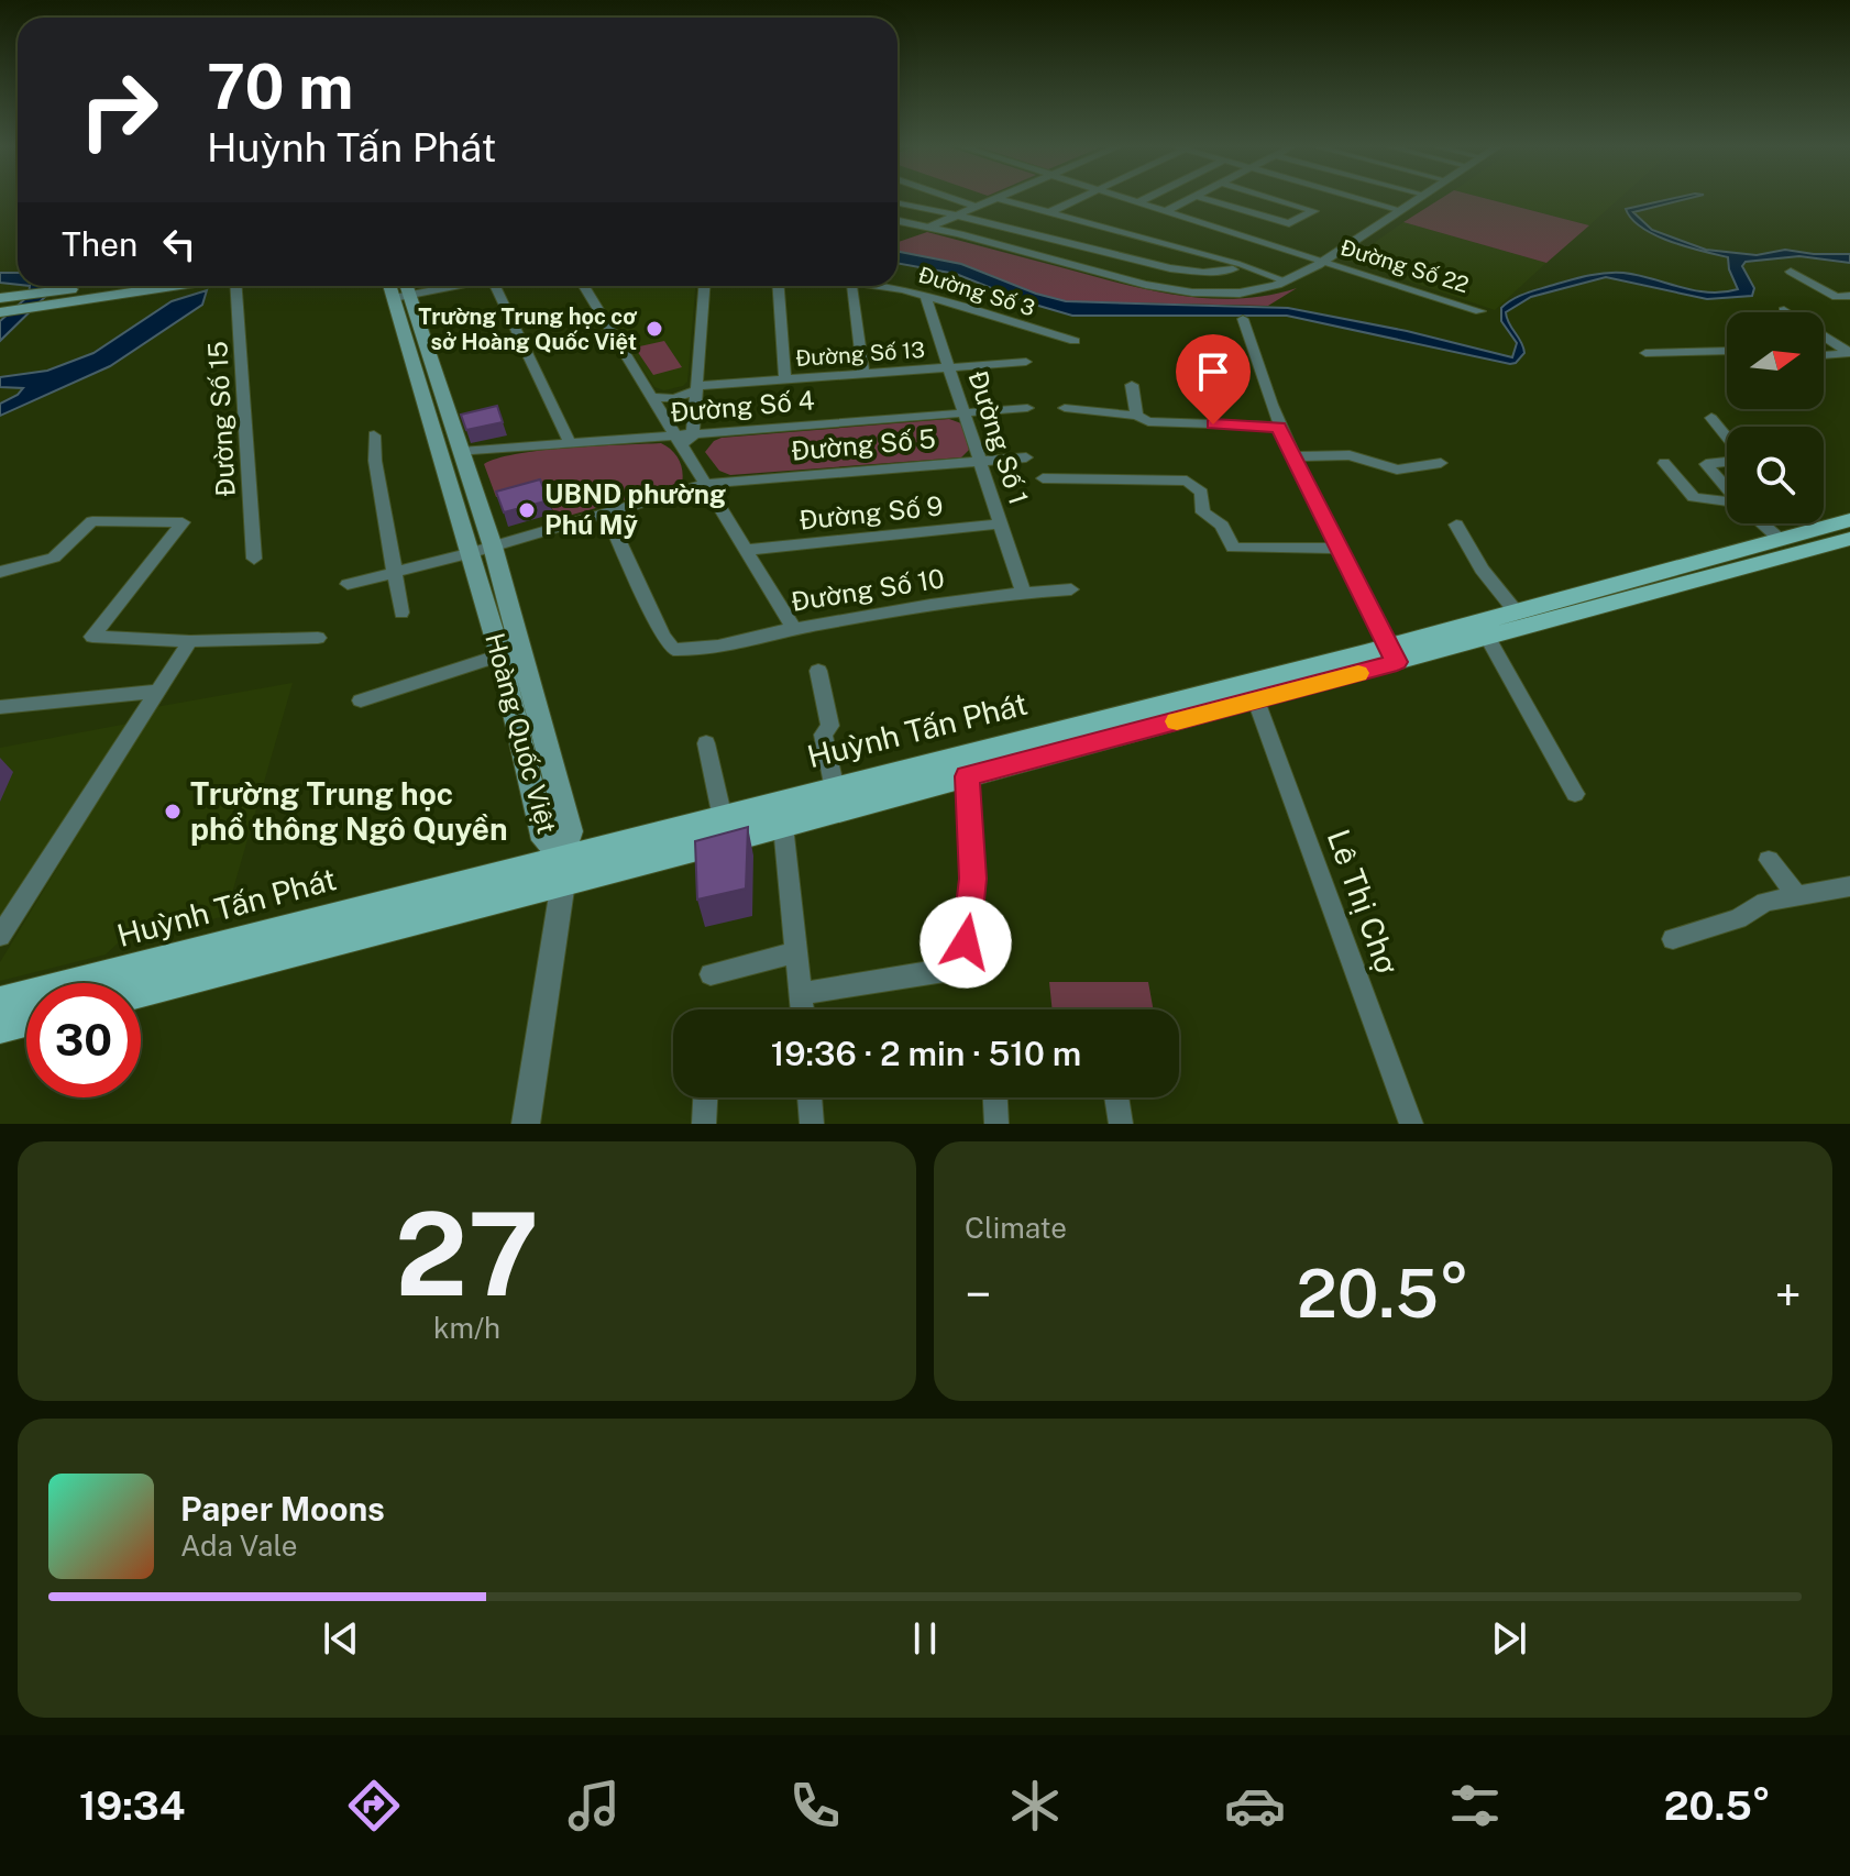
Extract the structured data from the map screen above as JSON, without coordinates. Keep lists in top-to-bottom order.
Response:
{
  "streets": {
    "main road": ["Huỳnh Tấn Phát", "Hoàng Quốc Việt"],
    "street": [
      "Đường Số 22",
      "Đường Số 3",
      "Đường Số 13",
      "Đường Số 4",
      "Đường Số 15",
      "Đường Số 1",
      "Đường Số 5",
      "Đường Số 9",
      "Đường Số 10",
      "Lê Thị Chợ"
    ]
  },
  "crossings": [
    ["Đường Số 3", "Đường Số 1"],
    ["Đường Số 13", "Đường Số 1"],
    ["Đường Số 4", "Đường Số 1"],
    ["Đường Số 4", "Hoàng Quốc Việt"],
    ["Đường Số 1", "Đường Số 5"],
    ["Đường Số 1", "Đường Số 9"],
    ["Đường Số 1", "Đường Số 10"],
    ["Đường Số 5", "Đường Số 10"],
    ["Đường Số 5", "Hoàng Quốc Việt"],
    ["Huỳnh Tấn Phát", "Hoàng Quốc Việt"],
    ["Huỳnh Tấn Phát", "Lê Thị Chợ"]
  ],
  "places": ["Trường Trung học cơ sở Hoàng Quốc Việt", "UBND phường Phú Mỹ", "Trường Trung học phổ thông Ngô Quyền"],
  "north": "right",
  "page": {
    "turn": ["70 m", "Huỳnh Tấn Phát"],
    "then": "Then",
    "limit": "30",
    "trip": "19:36 · 2 min · 510 m",
    "tile": [
      ["27", "km/h"],
      "Climate"
    ],
    "heat": ["−", "20.5°", "+"],
    "song": ["Paper Moons", "Ada Vale"],
    "tabs": ["19:34", "20.5°"]
  }
}
